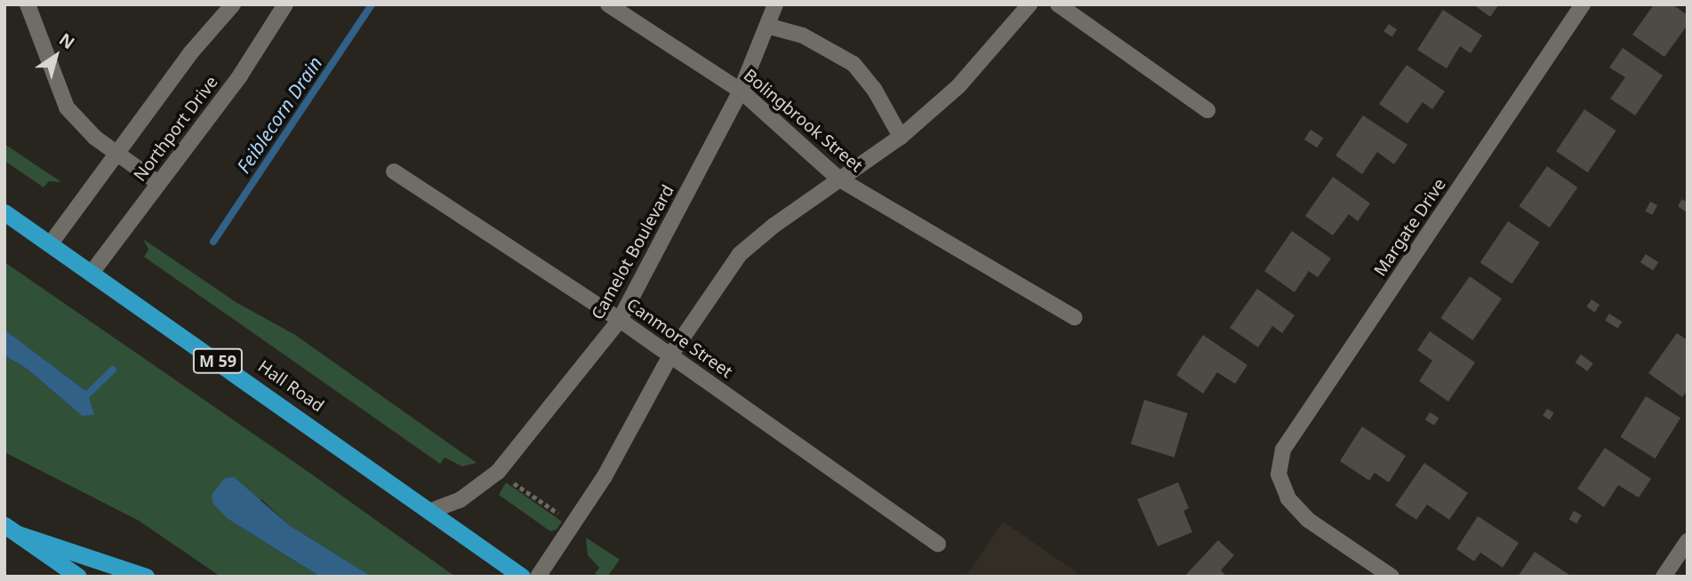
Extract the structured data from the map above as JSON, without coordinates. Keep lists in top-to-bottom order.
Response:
{
  "streets": {
    "highway": ["M 59", "Hall Road"],
    "street": [
      "Bolingbrook Street",
      "Northport Drive",
      "Margate Drive",
      "Camelot Boulevard",
      "Canmore Street"
    ]
  },
  "crossings": [
    ["Bolingbrook Street", "Camelot Boulevard"],
    ["Northport Drive", "Hall Road"],
    ["Camelot Boulevard", "Canmore Street"],
    ["Camelot Boulevard", "Hall Road"]
  ],
  "water": ["Feiblecorn Drain"],
  "north": "top right"
}
